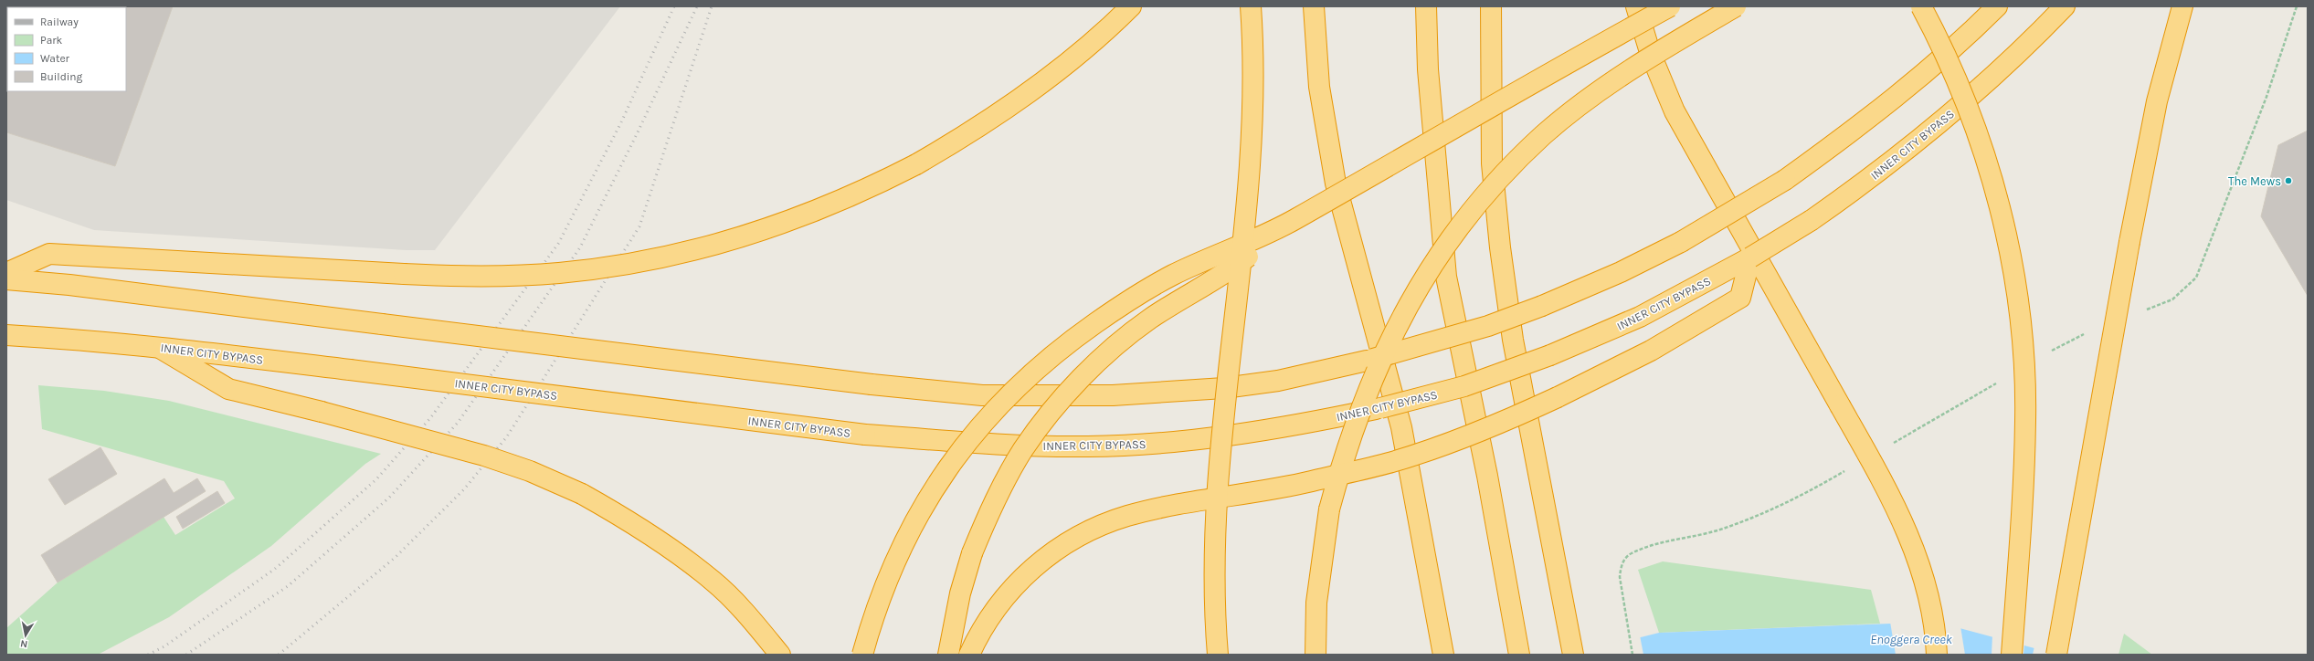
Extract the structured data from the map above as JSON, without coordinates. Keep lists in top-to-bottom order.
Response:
{
  "streets": {
    "highway": ["INNER CITY BYPASS"]
  },
  "water": ["Enoggera Creek"],
  "places": ["The Mews"],
  "legend": [
    "Railway",
    "Park",
    "Water",
    "Building"
  ],
  "north": "bottom"
}
